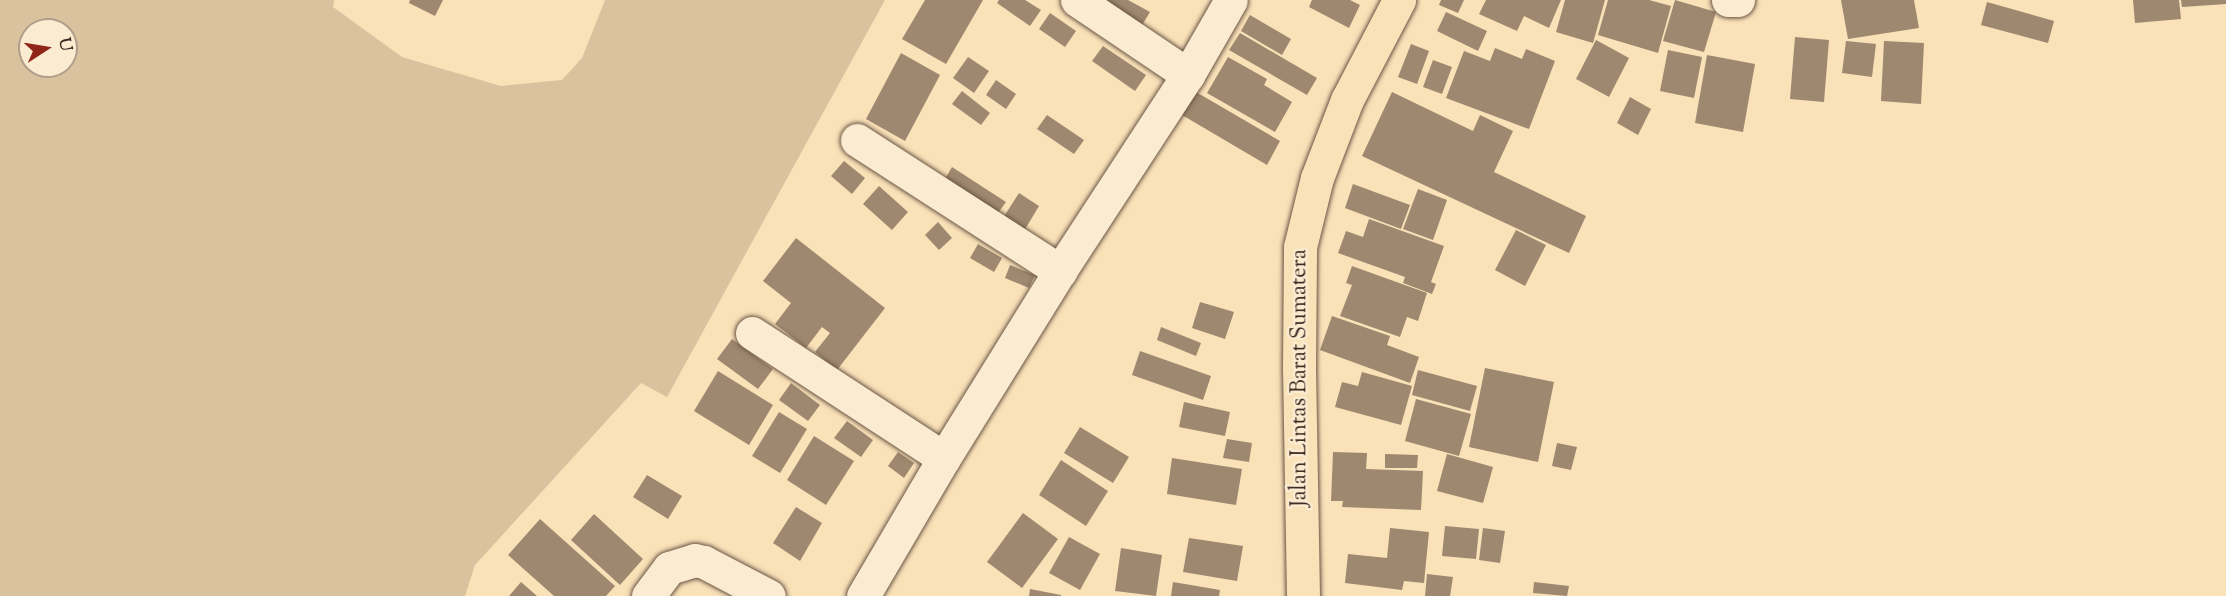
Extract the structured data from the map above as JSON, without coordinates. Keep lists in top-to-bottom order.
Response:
{
  "streets": {
    "highway": ["Jalan Lintas Barat Sumatera"]
  },
  "north": "right"
}
